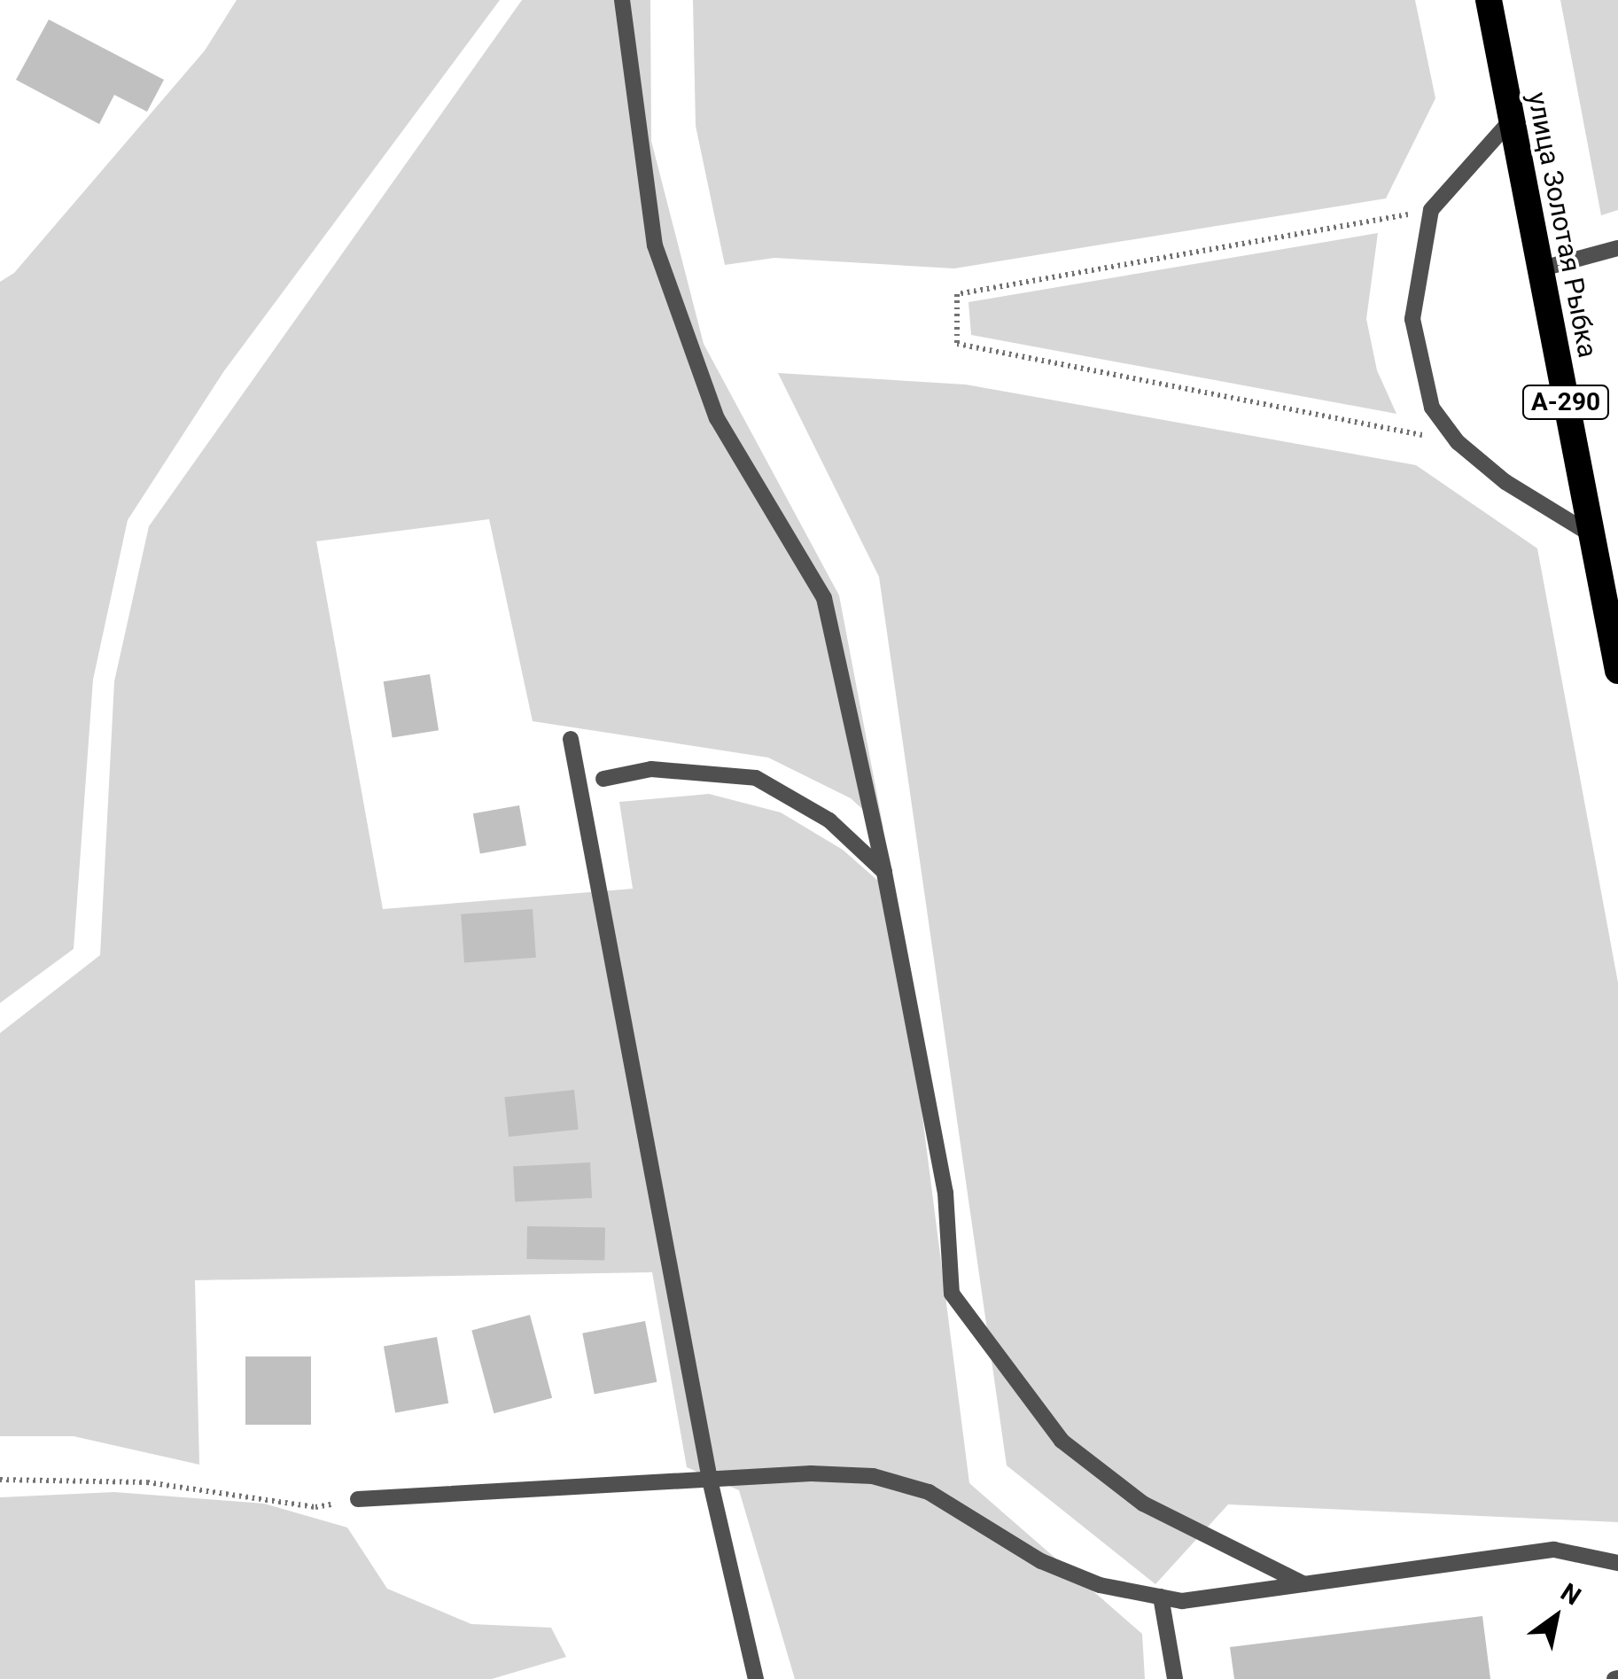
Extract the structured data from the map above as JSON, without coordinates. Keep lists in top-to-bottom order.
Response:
{
  "streets": {
    "highway": ["улица Золотая Рыбка", "А-290"]
  },
  "north": "top right"
}
